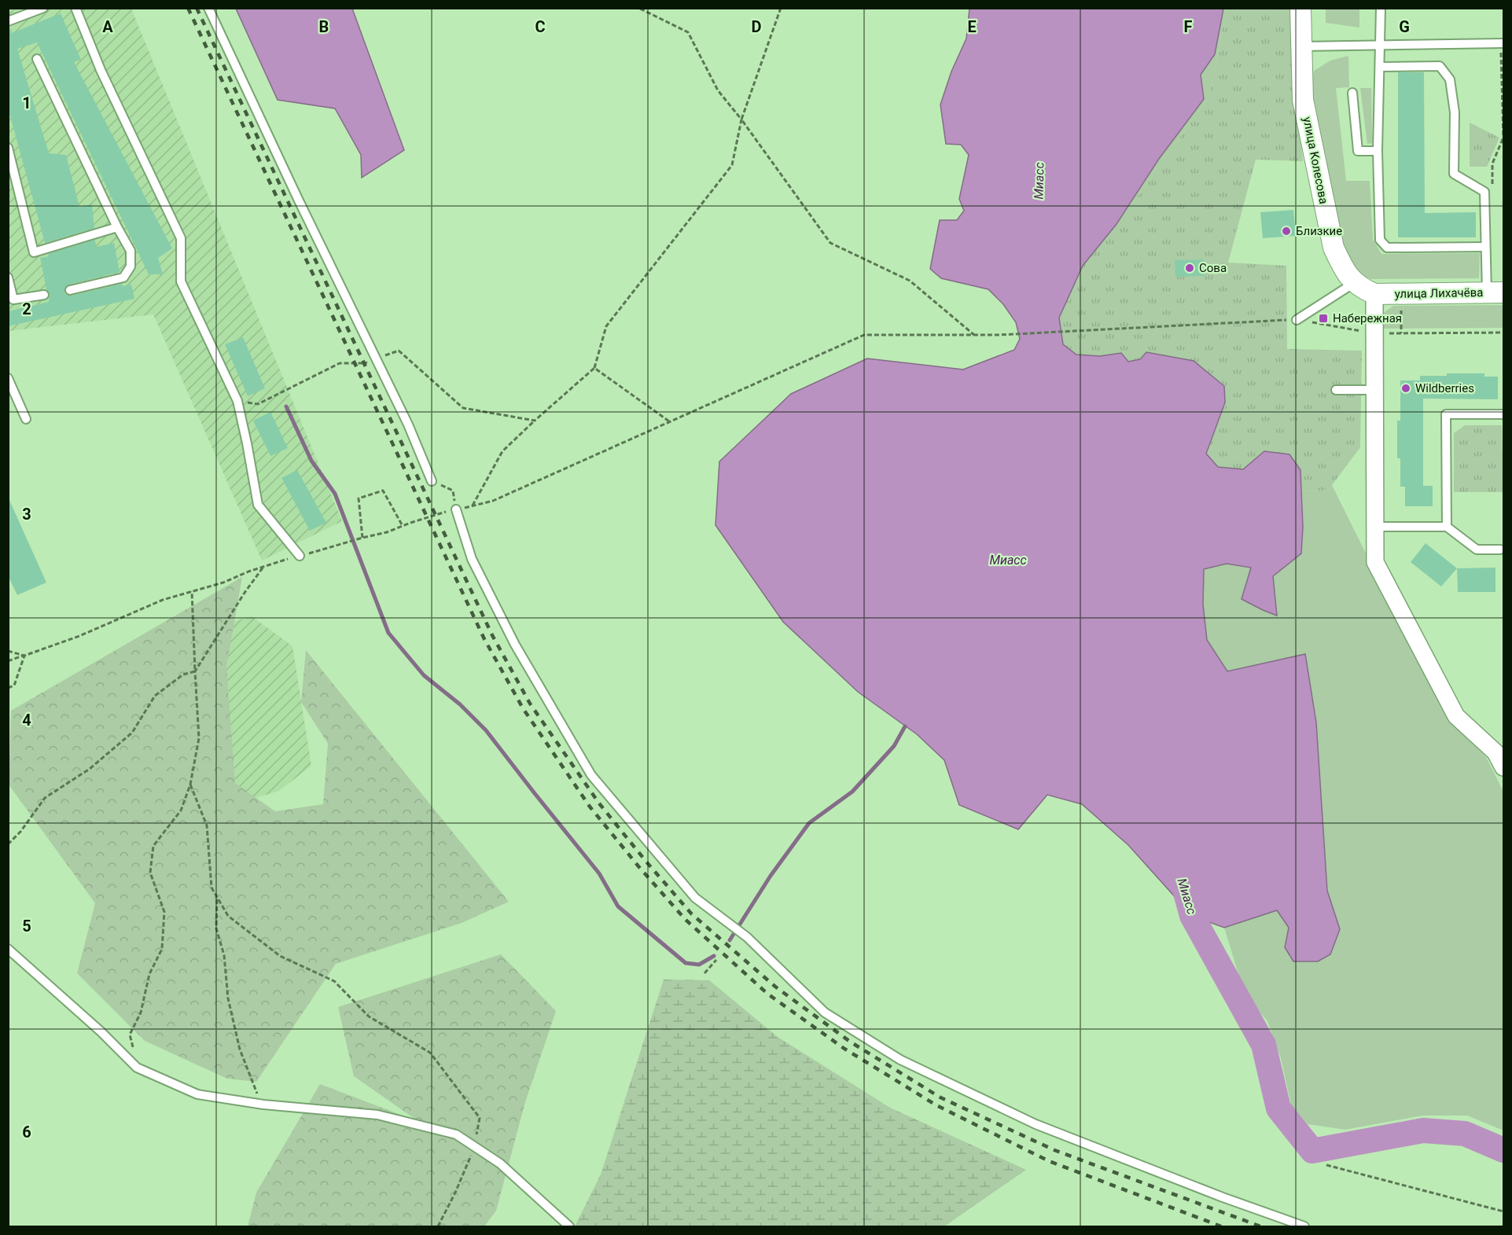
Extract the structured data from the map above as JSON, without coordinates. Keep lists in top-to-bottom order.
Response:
{
  "streets": {
    "street": ["улица Колесова", "улица Лихачёва"]
  },
  "crossings": [
    ["улица Колесова", "улица Лихачёва"]
  ],
  "water": ["Миасс"],
  "places": {
    "other": ["Близкие", "Сова", "Wildberries"],
    "transit": ["Набережная"]
  },
  "grid": {
    "columns": [
      "A",
      "B",
      "C",
      "D",
      "E",
      "F",
      "G"
    ],
    "rows": [
      "1",
      "2",
      "3",
      "4",
      "5",
      "6"
    ]
  }
}
